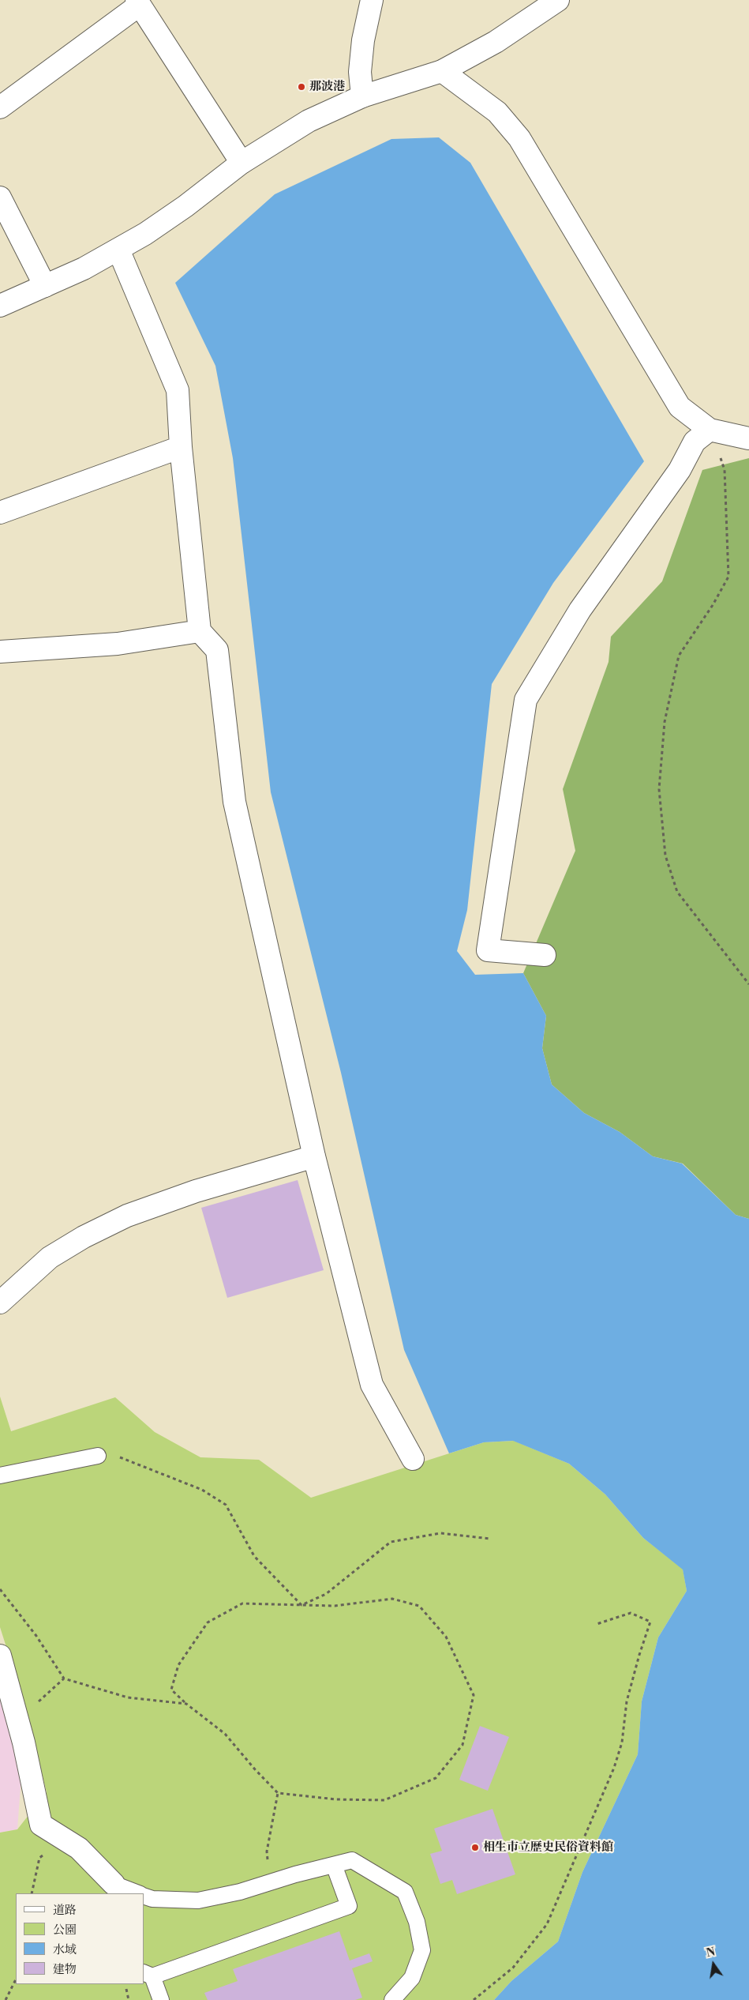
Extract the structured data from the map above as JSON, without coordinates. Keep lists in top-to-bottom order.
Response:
{
  "places": ["那波港", "相生市立歴史民俗資料館"],
  "legend": [
    "道路",
    "公園",
    "水域",
    "建物"
  ],
  "north": "top"
}
